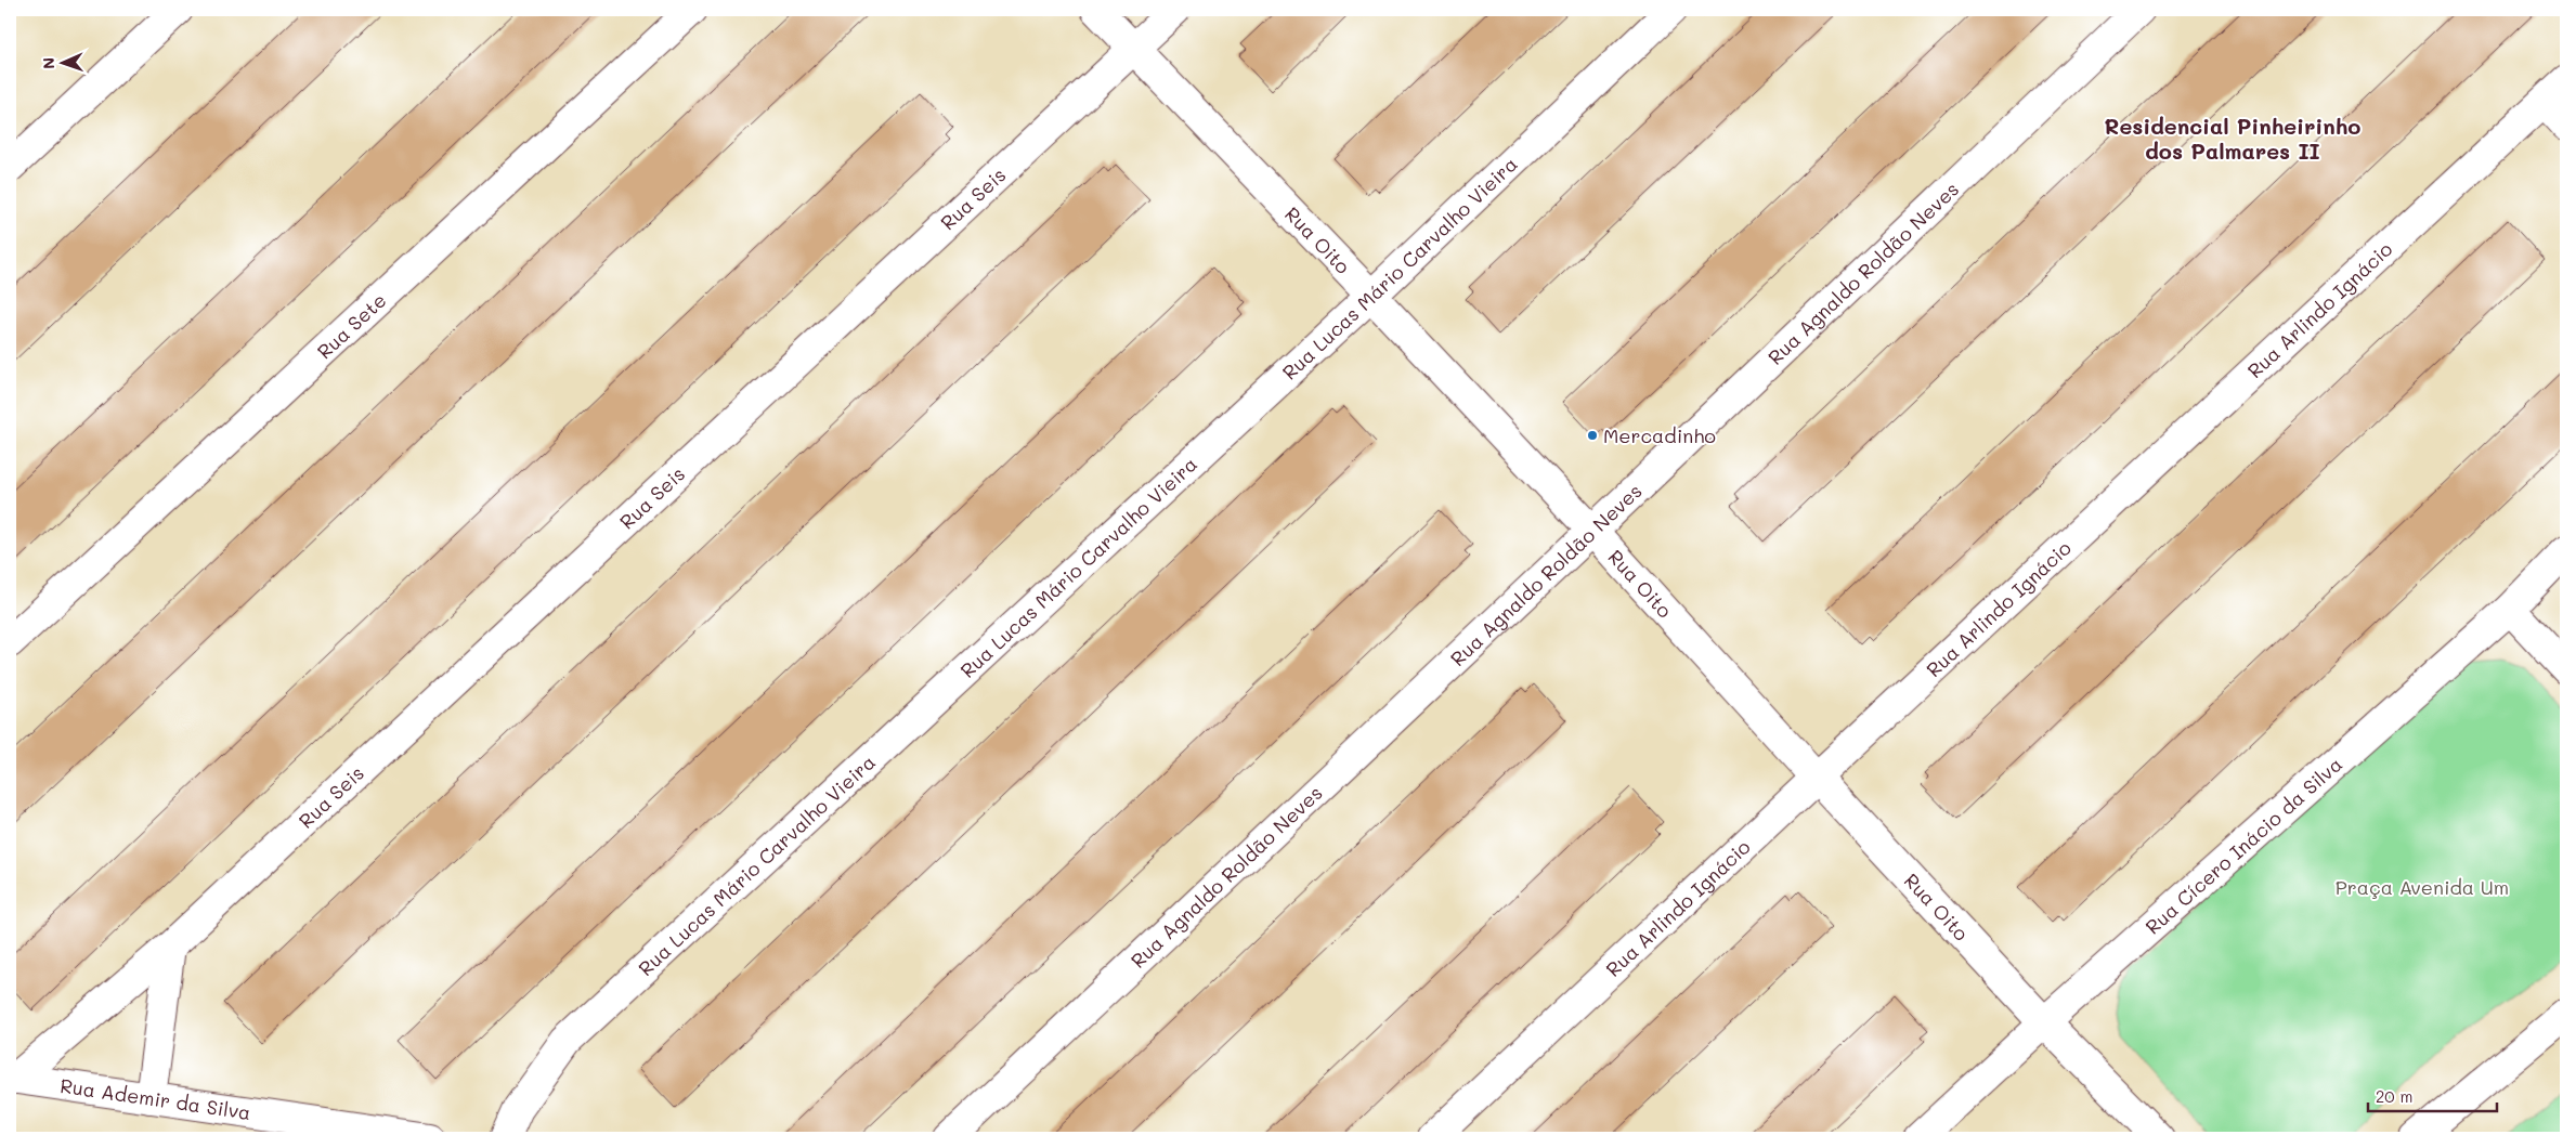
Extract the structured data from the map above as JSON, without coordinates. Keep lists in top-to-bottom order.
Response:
{
  "streets": {
    "street": [
      "Rua Seis",
      "Rua Oito",
      "Rua Lucas Mário Carvalho Vieira",
      "Rua Agnaldo Roldão Neves",
      "Rua Arlindo Ignácio",
      "Rua Sete",
      "Rua Cícero Inácio da Silva",
      "Rua Ademir da Silva"
    ]
  },
  "crossings": [
    ["Rua Seis", "Rua Oito"],
    ["Rua Seis", "Rua Ademir da Silva"],
    ["Rua Oito", "Rua Lucas Mário Carvalho Vieira"],
    ["Rua Oito", "Rua Agnaldo Roldão Neves"],
    ["Rua Oito", "Rua Arlindo Ignácio"],
    ["Rua Oito", "Rua Cícero Inácio da Silva"]
  ],
  "districts": ["Residencial Pinheirinho dos Palmares II"],
  "parks": ["Praça Avenida Um"],
  "places": ["Mercadinho"],
  "scale_bar": "20 m",
  "north": "left"
}
